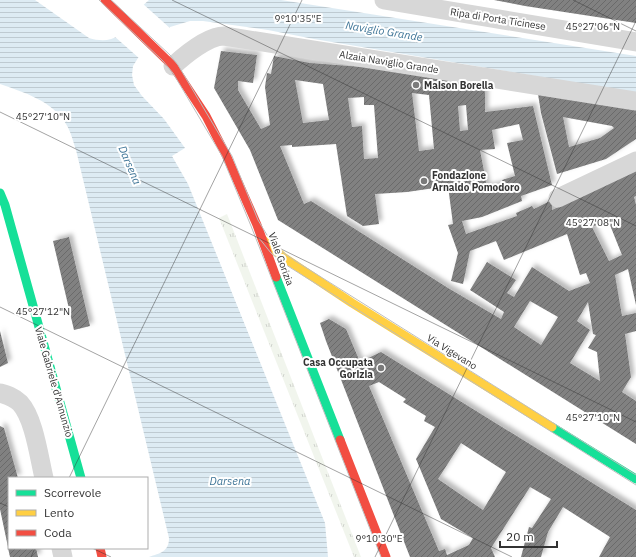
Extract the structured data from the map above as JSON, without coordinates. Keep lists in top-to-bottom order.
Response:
{
  "streets": {
    "street": [
      "Ripa di Porta Ticinese",
      "Alzaia Naviglio Grande",
      "Viale Gorizia",
      "Via Vigevano",
      "Viale Gabriele d'Annunzio"
    ]
  },
  "crossings": [
    ["Alzaia Naviglio Grande", "Viale Gorizia"],
    ["Viale Gorizia", "Via Vigevano"]
  ],
  "water": ["Naviglio Grande", "Darsena"],
  "places": ["Maison Borella", "Fondazione Arnaldo Pomodoro", "Casa Occupata Gorizia"],
  "legend": ["Scorrevole", "Lento", "Coda"],
  "scale_bar": "20 m",
  "coordinates": [
    "9°10'35\"E",
    "45°27'06\"N",
    "45°27'10\"N",
    "45°27'08\"N",
    "45°27'12\"N",
    "9°10'30\"E"
  ]
}
